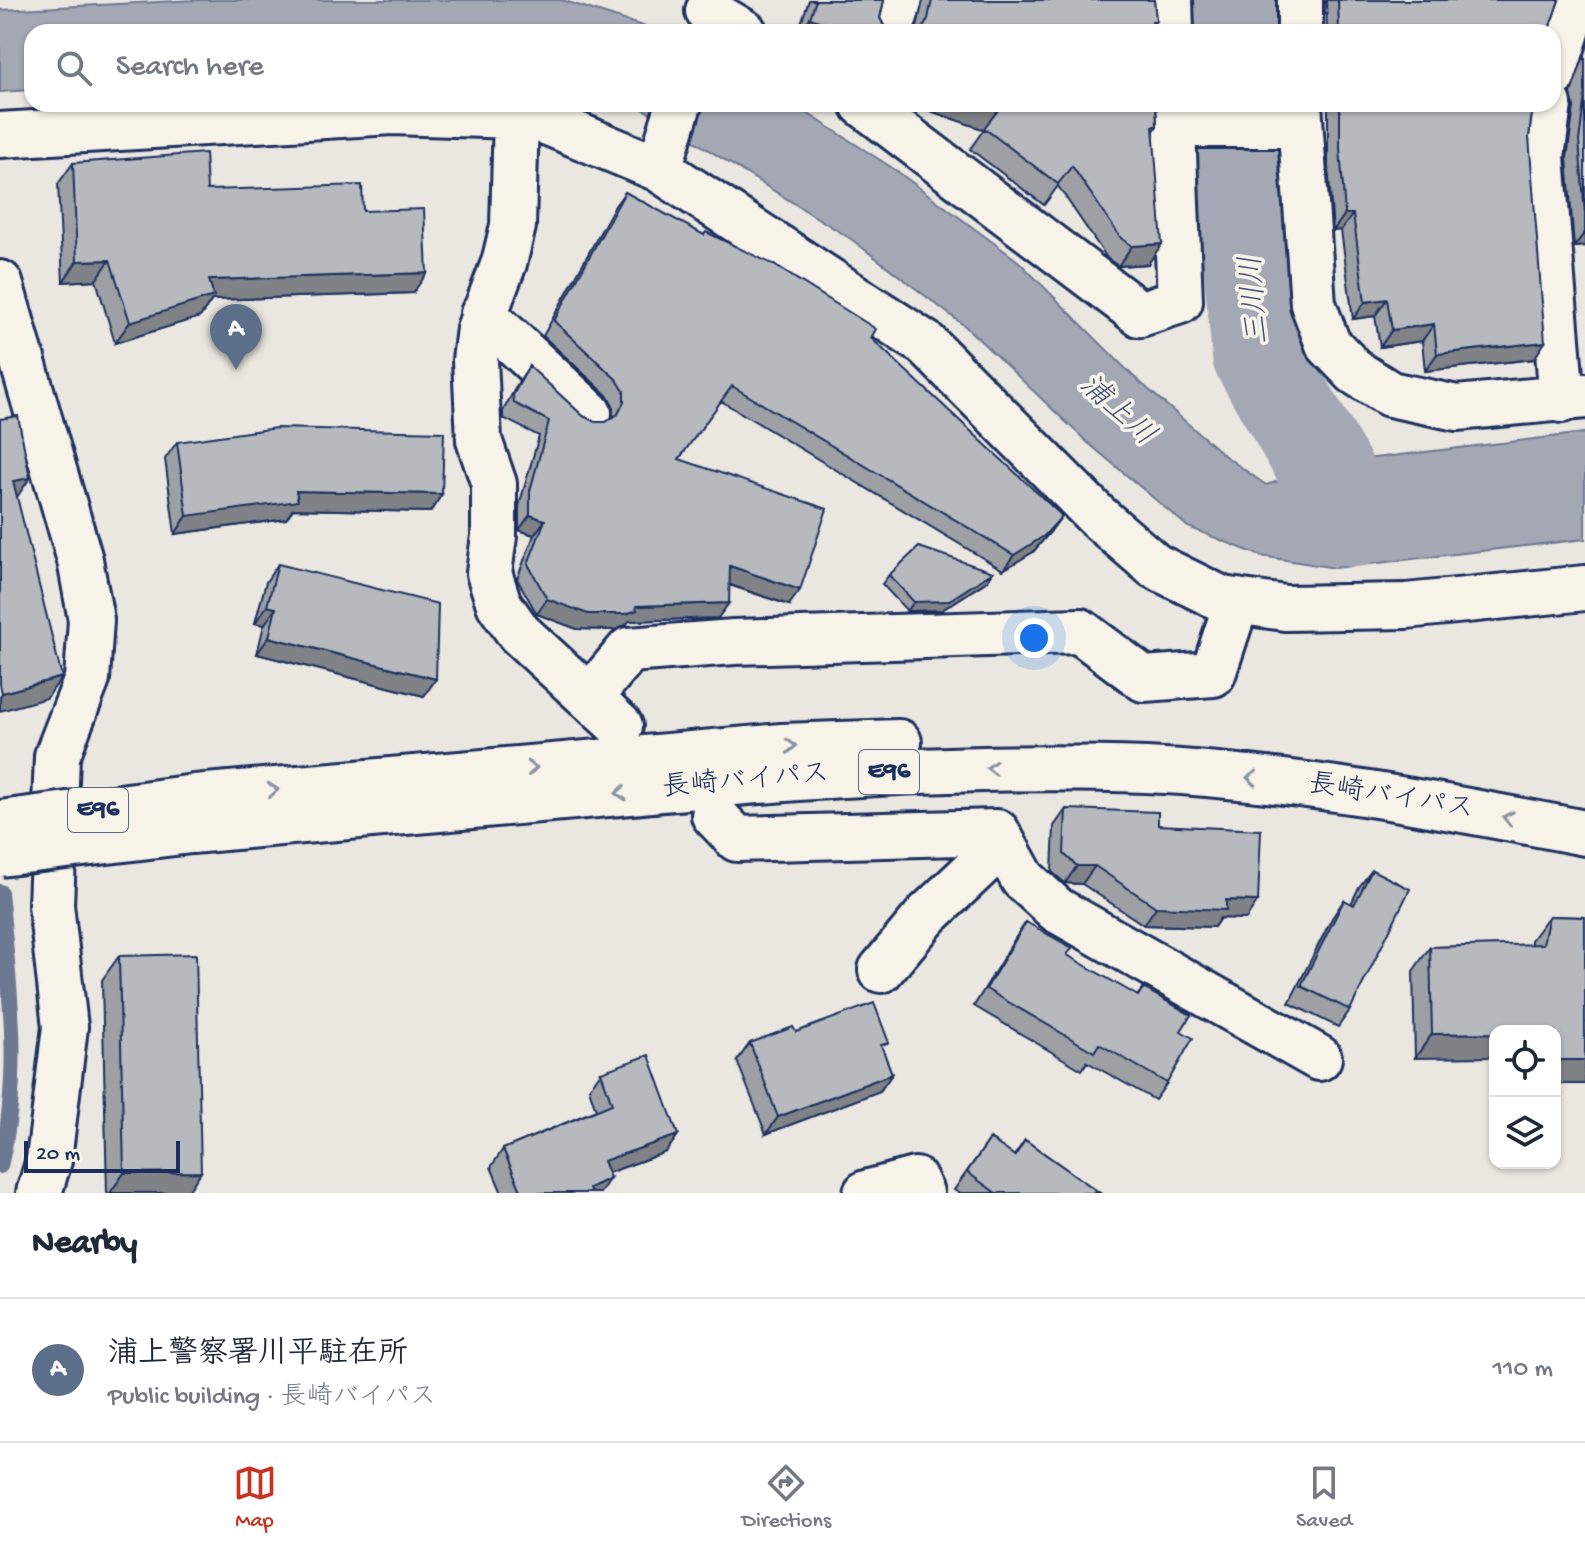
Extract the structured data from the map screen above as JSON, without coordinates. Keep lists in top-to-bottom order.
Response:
{
  "streets": {
    "main road": ["E96", "長崎バイパス"]
  },
  "water": ["三川川", "浦上川"],
  "scale_bar": "20 m",
  "page": {
    "search": "Search here",
    "pins": "A",
    "scale": "20 m",
    "heading": "Nearby",
    "list": [
      {
        "mark": "A",
        "name": "浦上警察署川平駐在所",
        "note": "Public building · 長崎バイパス",
        "value": "110 m"
      }
    ],
    "nav": ["Map", "Directions", "Saved"]
  }
}
